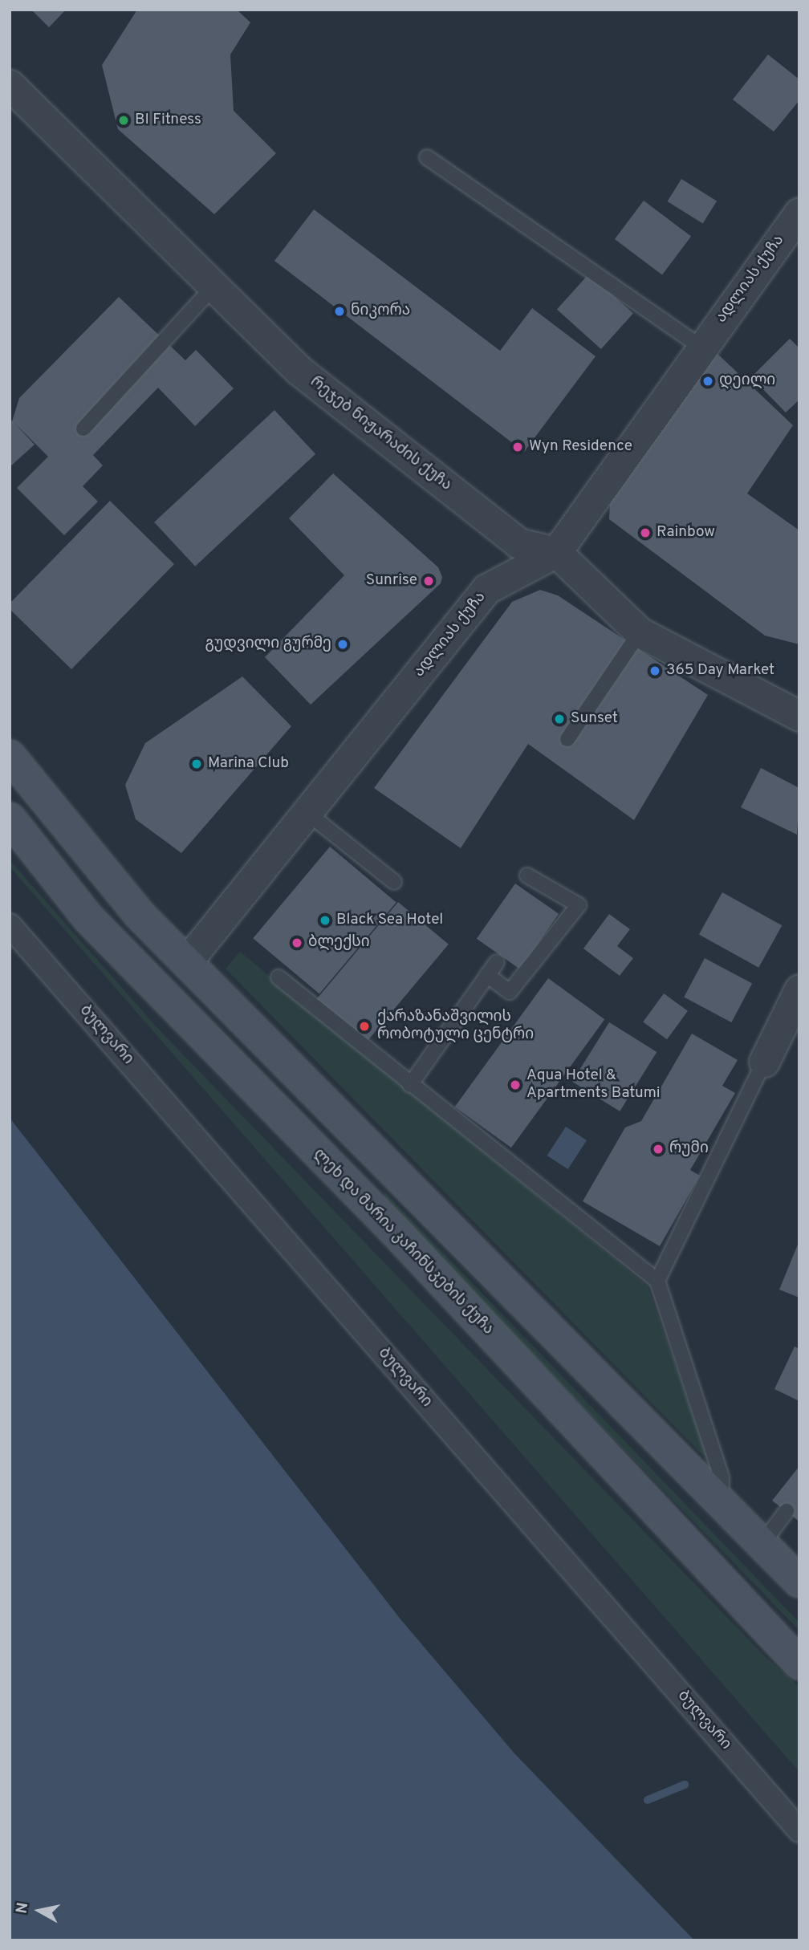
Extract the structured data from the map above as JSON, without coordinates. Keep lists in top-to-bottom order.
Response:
{
  "streets": {
    "main road": ["ლეხ და მარია კაჩინსკების ქუჩა"],
    "street": ["ადლიას ქუჩა", "რეჯებ ნიჟარაძის ქუჩა", "ბულვარი"]
  },
  "crossings": [
    ["ადლიას ქუჩა", "რეჯებ ნიჟარაძის ქუჩა"]
  ],
  "places": [
    "BI Fitness",
    "ნიკორა",
    "დეილი",
    "Wyn Residence",
    "Rainbow",
    "Sunrise",
    "გუდვილი გურმე",
    "365 Day Market",
    "Sunset",
    "Marina Club",
    "Black Sea Hotel",
    "ბლექსი",
    "ქარაზანაშვილის რობოტული ცენტრი",
    "Aqua Hotel & Apartments Batumi",
    "რუმი"
  ],
  "north": "left"
}
